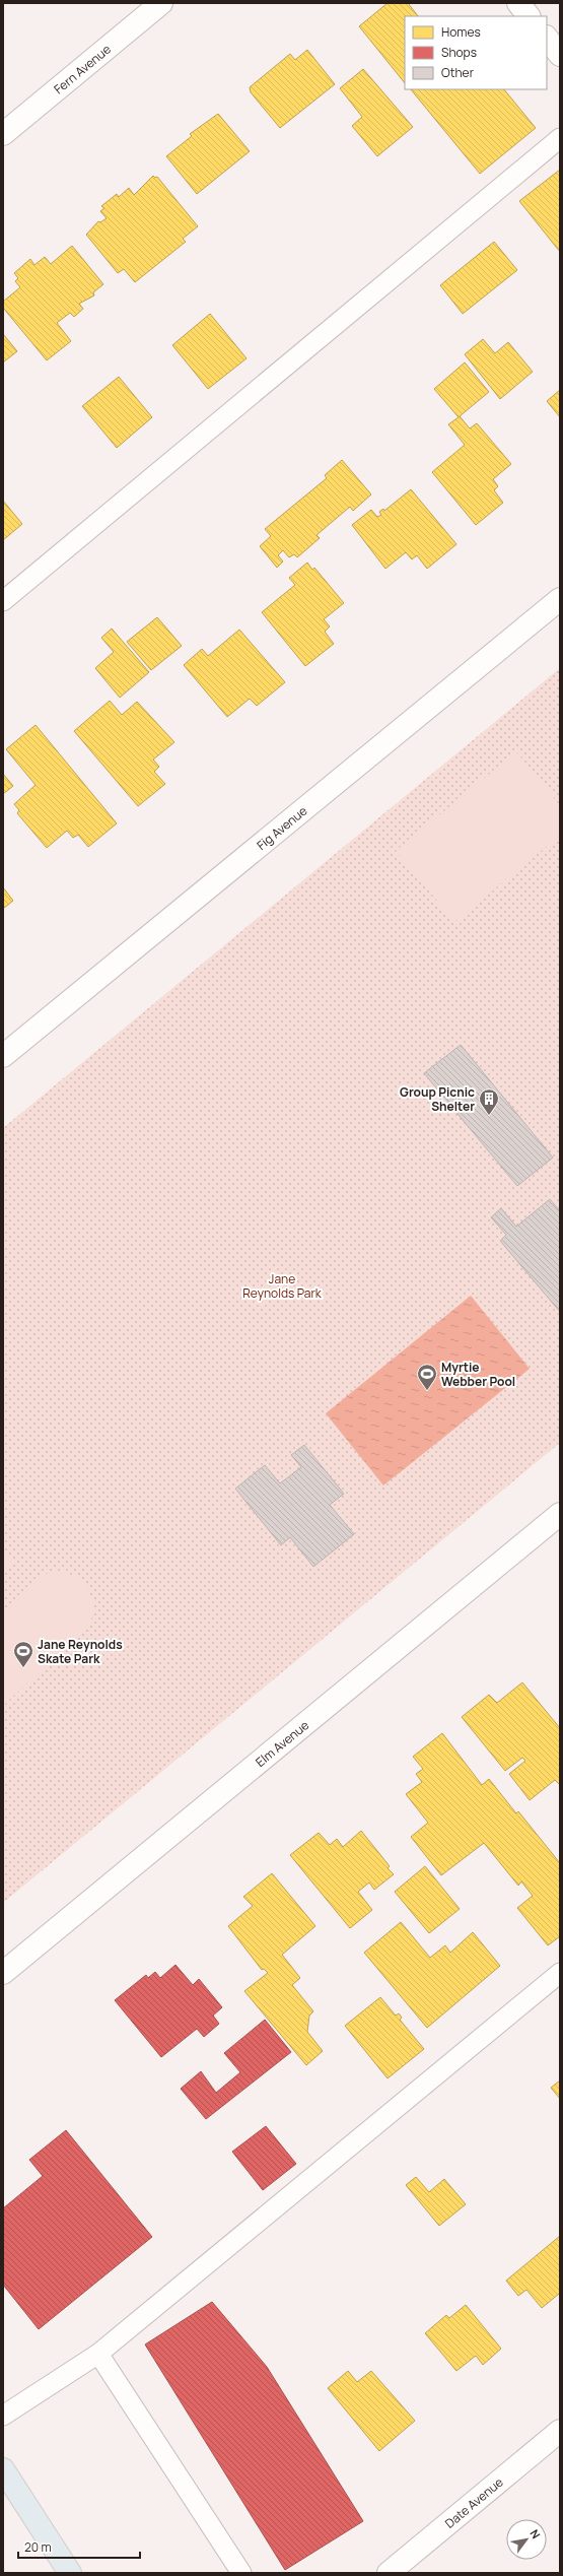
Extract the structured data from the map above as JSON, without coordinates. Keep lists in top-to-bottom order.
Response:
{
  "streets": {
    "street": [
      "Fern Avenue",
      "Fig Avenue",
      "Elm Avenue",
      "Date Avenue"
    ]
  },
  "parks": ["Jane Reynolds Park"],
  "places": {
    "building": ["Group Picnic Shelter"],
    "sports": ["Myrtie Webber Pool", "Jane Reynolds Skate Park"]
  },
  "legend": ["Homes", "Shops", "Other"],
  "scale_bar": "20 m",
  "north": "top right"
}
